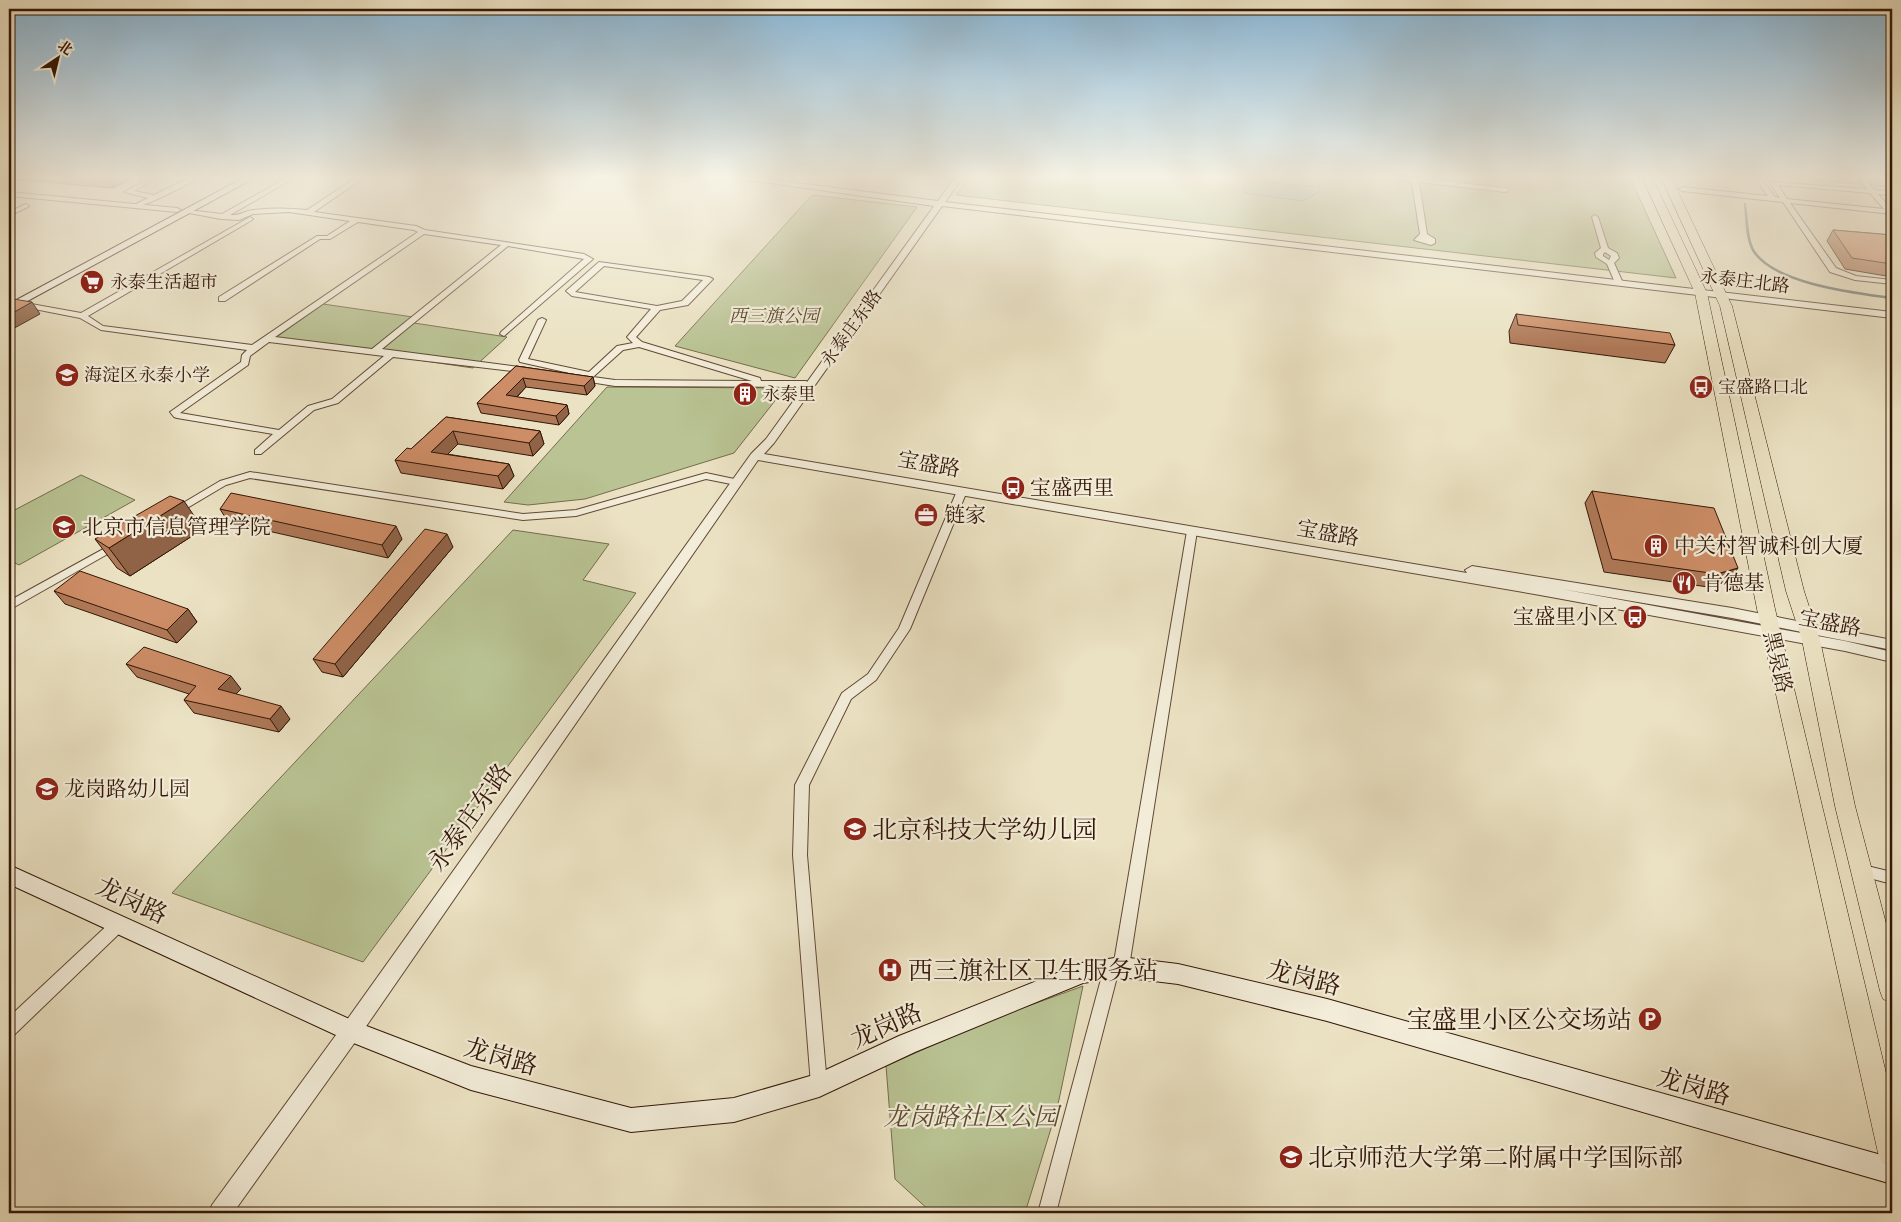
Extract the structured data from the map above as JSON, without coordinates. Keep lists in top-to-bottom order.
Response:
{
  "streets": {
    "main road": ["黑泉路", "龙岗路"],
    "street": ["永泰庄北路", "永泰庄东路", "宝盛路"]
  },
  "crossings": [
    ["永泰庄北路", "黑泉路"],
    ["永泰庄东路", "宝盛路"],
    ["永泰庄东路", "龙岗路"],
    ["宝盛路", "黑泉路"]
  ],
  "parks": ["西三旗公园", "龙岗路社区公园"],
  "places": {
    "supermarket": ["永泰生活超市"],
    "school or university": [
      "海淀区永泰小学",
      "北京市信息管理学院",
      "龙岗路幼儿园",
      "北京科技大学幼儿园",
      "北京师范大学第二附属中学国际部"
    ],
    "bus stop": ["宝盛路口北", "宝盛西里", "宝盛里小区"],
    "building": ["永泰里", "中关村智诚科创大厦"],
    "office": ["链家"],
    "restaurant": ["肯德基"],
    "hospital": ["西三旗社区卫生服务站"],
    "parking": ["宝盛里小区公交场站"]
  },
  "north": "top right"
}
